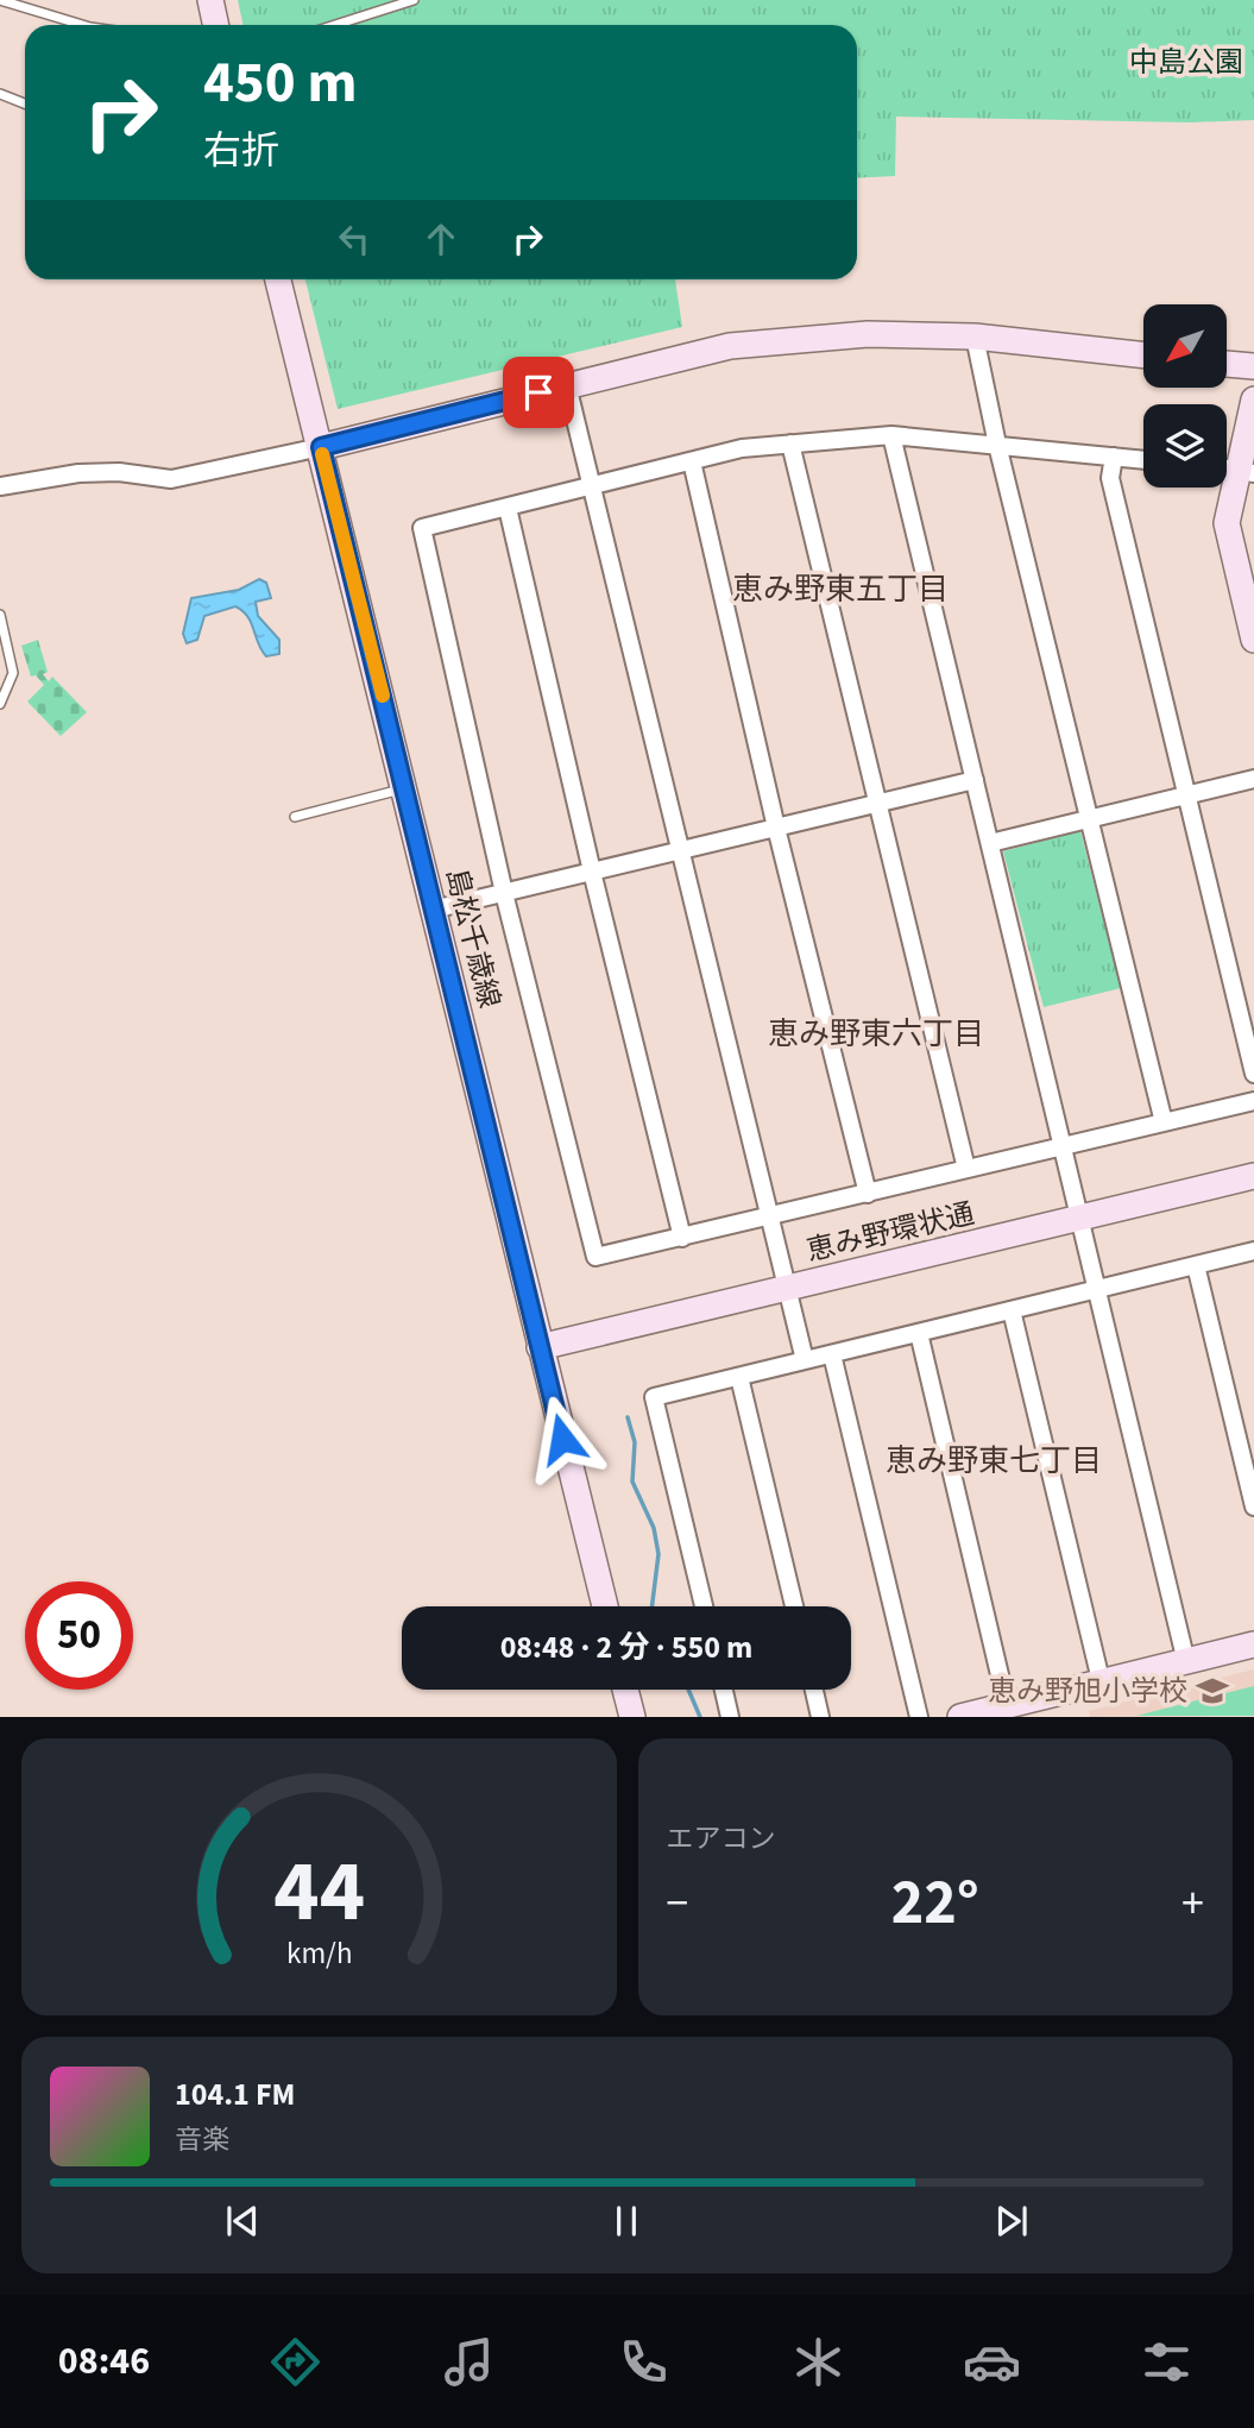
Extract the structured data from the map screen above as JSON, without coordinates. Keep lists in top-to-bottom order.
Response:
{
  "streets": {
    "street": ["島松千歳線", "恵み野環状通"]
  },
  "crossings": [
    ["島松千歳線", "恵み野環状通"]
  ],
  "districts": ["恵み野東五丁目", "恵み野東六丁目", "恵み野東七丁目"],
  "parks": ["中島公園"],
  "places": {
    "school or university": ["恵み野旭小学校"]
  },
  "north": "bottom left",
  "page": {
    "turn": ["450 m", "右折"],
    "limit": "50",
    "trip": "08:48 · 2 分 · 550 m",
    "tile": "エアコン",
    "heat": ["−", "22°", "+"],
    "song": ["104.1 FM", "音楽"],
    "tabs": "08:46",
    "gauge": ["44", "km/h"]
  }
}
